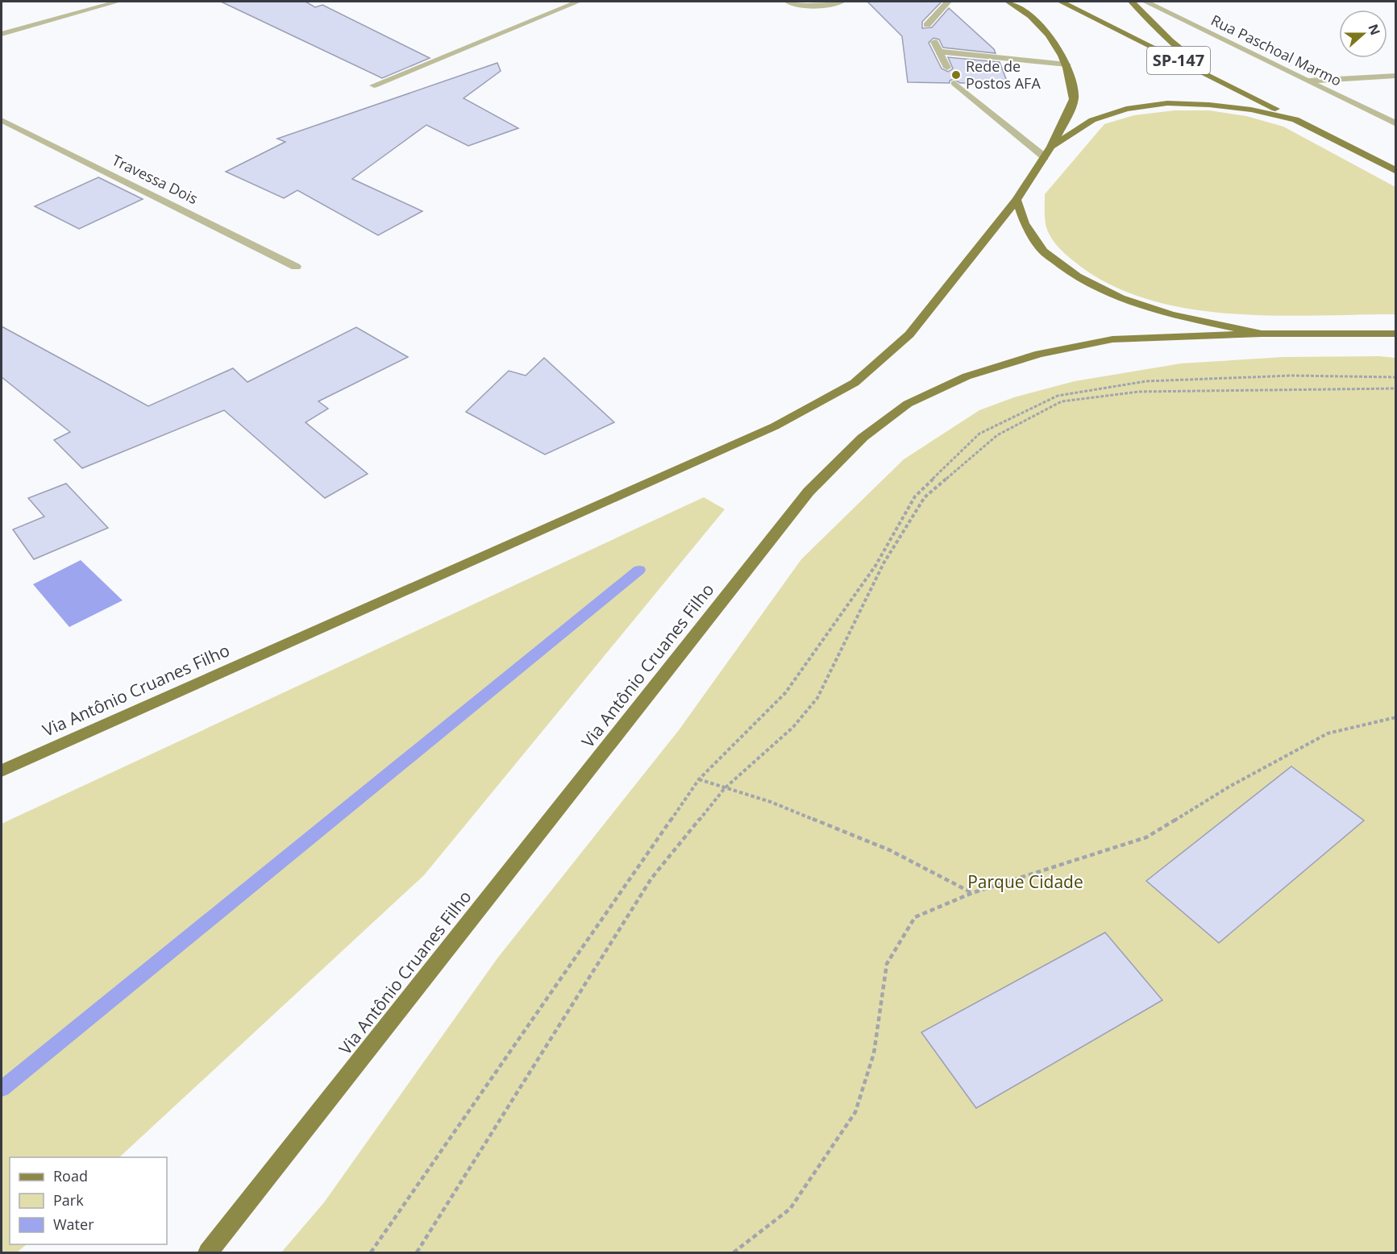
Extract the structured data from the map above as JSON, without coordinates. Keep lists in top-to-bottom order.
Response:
{
  "streets": {
    "main road": ["SP-147", "Via Antônio Cruanes Filho"],
    "street": ["Rua Paschoal Marmo", "Travessa Dois"]
  },
  "parks": ["Parque Cidade"],
  "places": ["Rede de Postos AFA"],
  "legend": ["Road", "Park", "Water"],
  "north": "right"
}
